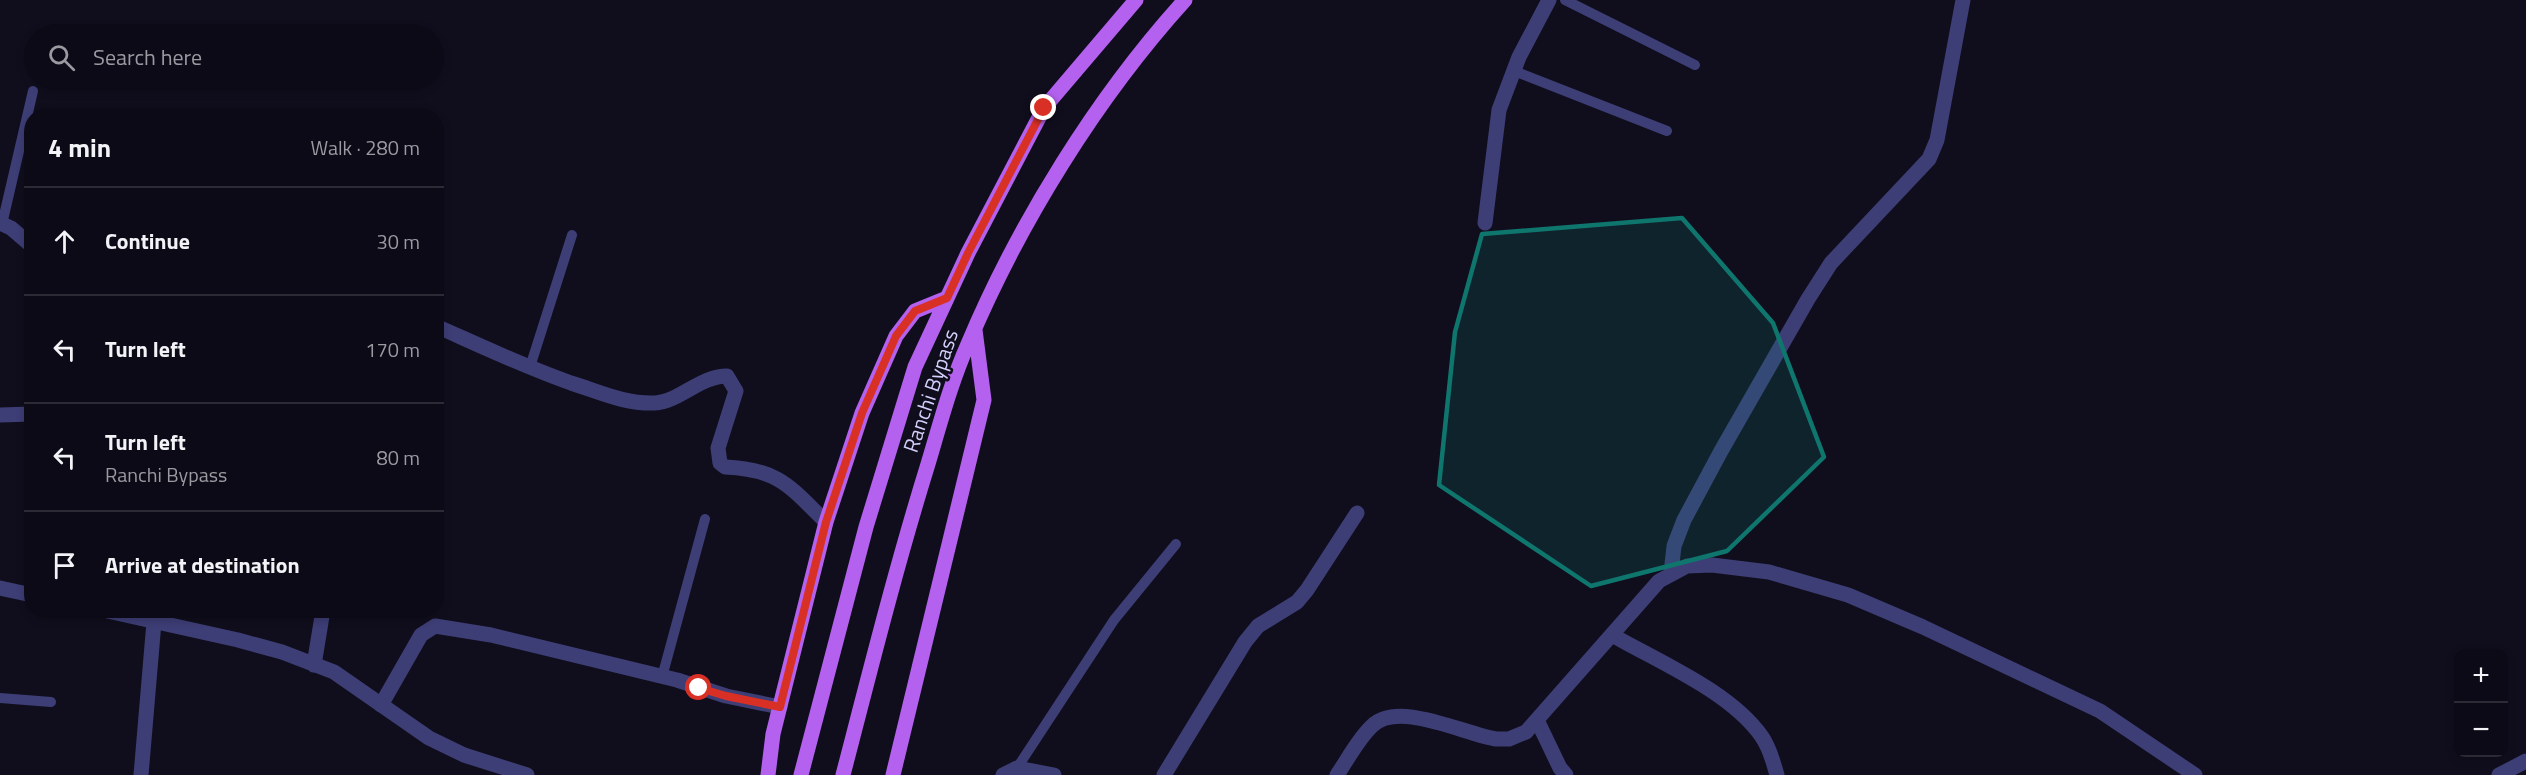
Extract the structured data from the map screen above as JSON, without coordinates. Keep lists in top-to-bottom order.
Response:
{
  "streets": {
    "main road": ["Ranchi Bypass"]
  },
  "page": {
    "search": "Search here",
    "heading": ["4 min", "Walk · 280 m"],
    "list": [
      ["Continue", "30 m"],
      ["Turn left", "170 m"],
      ["Turn left", "Ranchi Bypass", "80 m"],
      "Arrive at destination"
    ],
    "map_buttons": ["+", "−"]
  }
}
